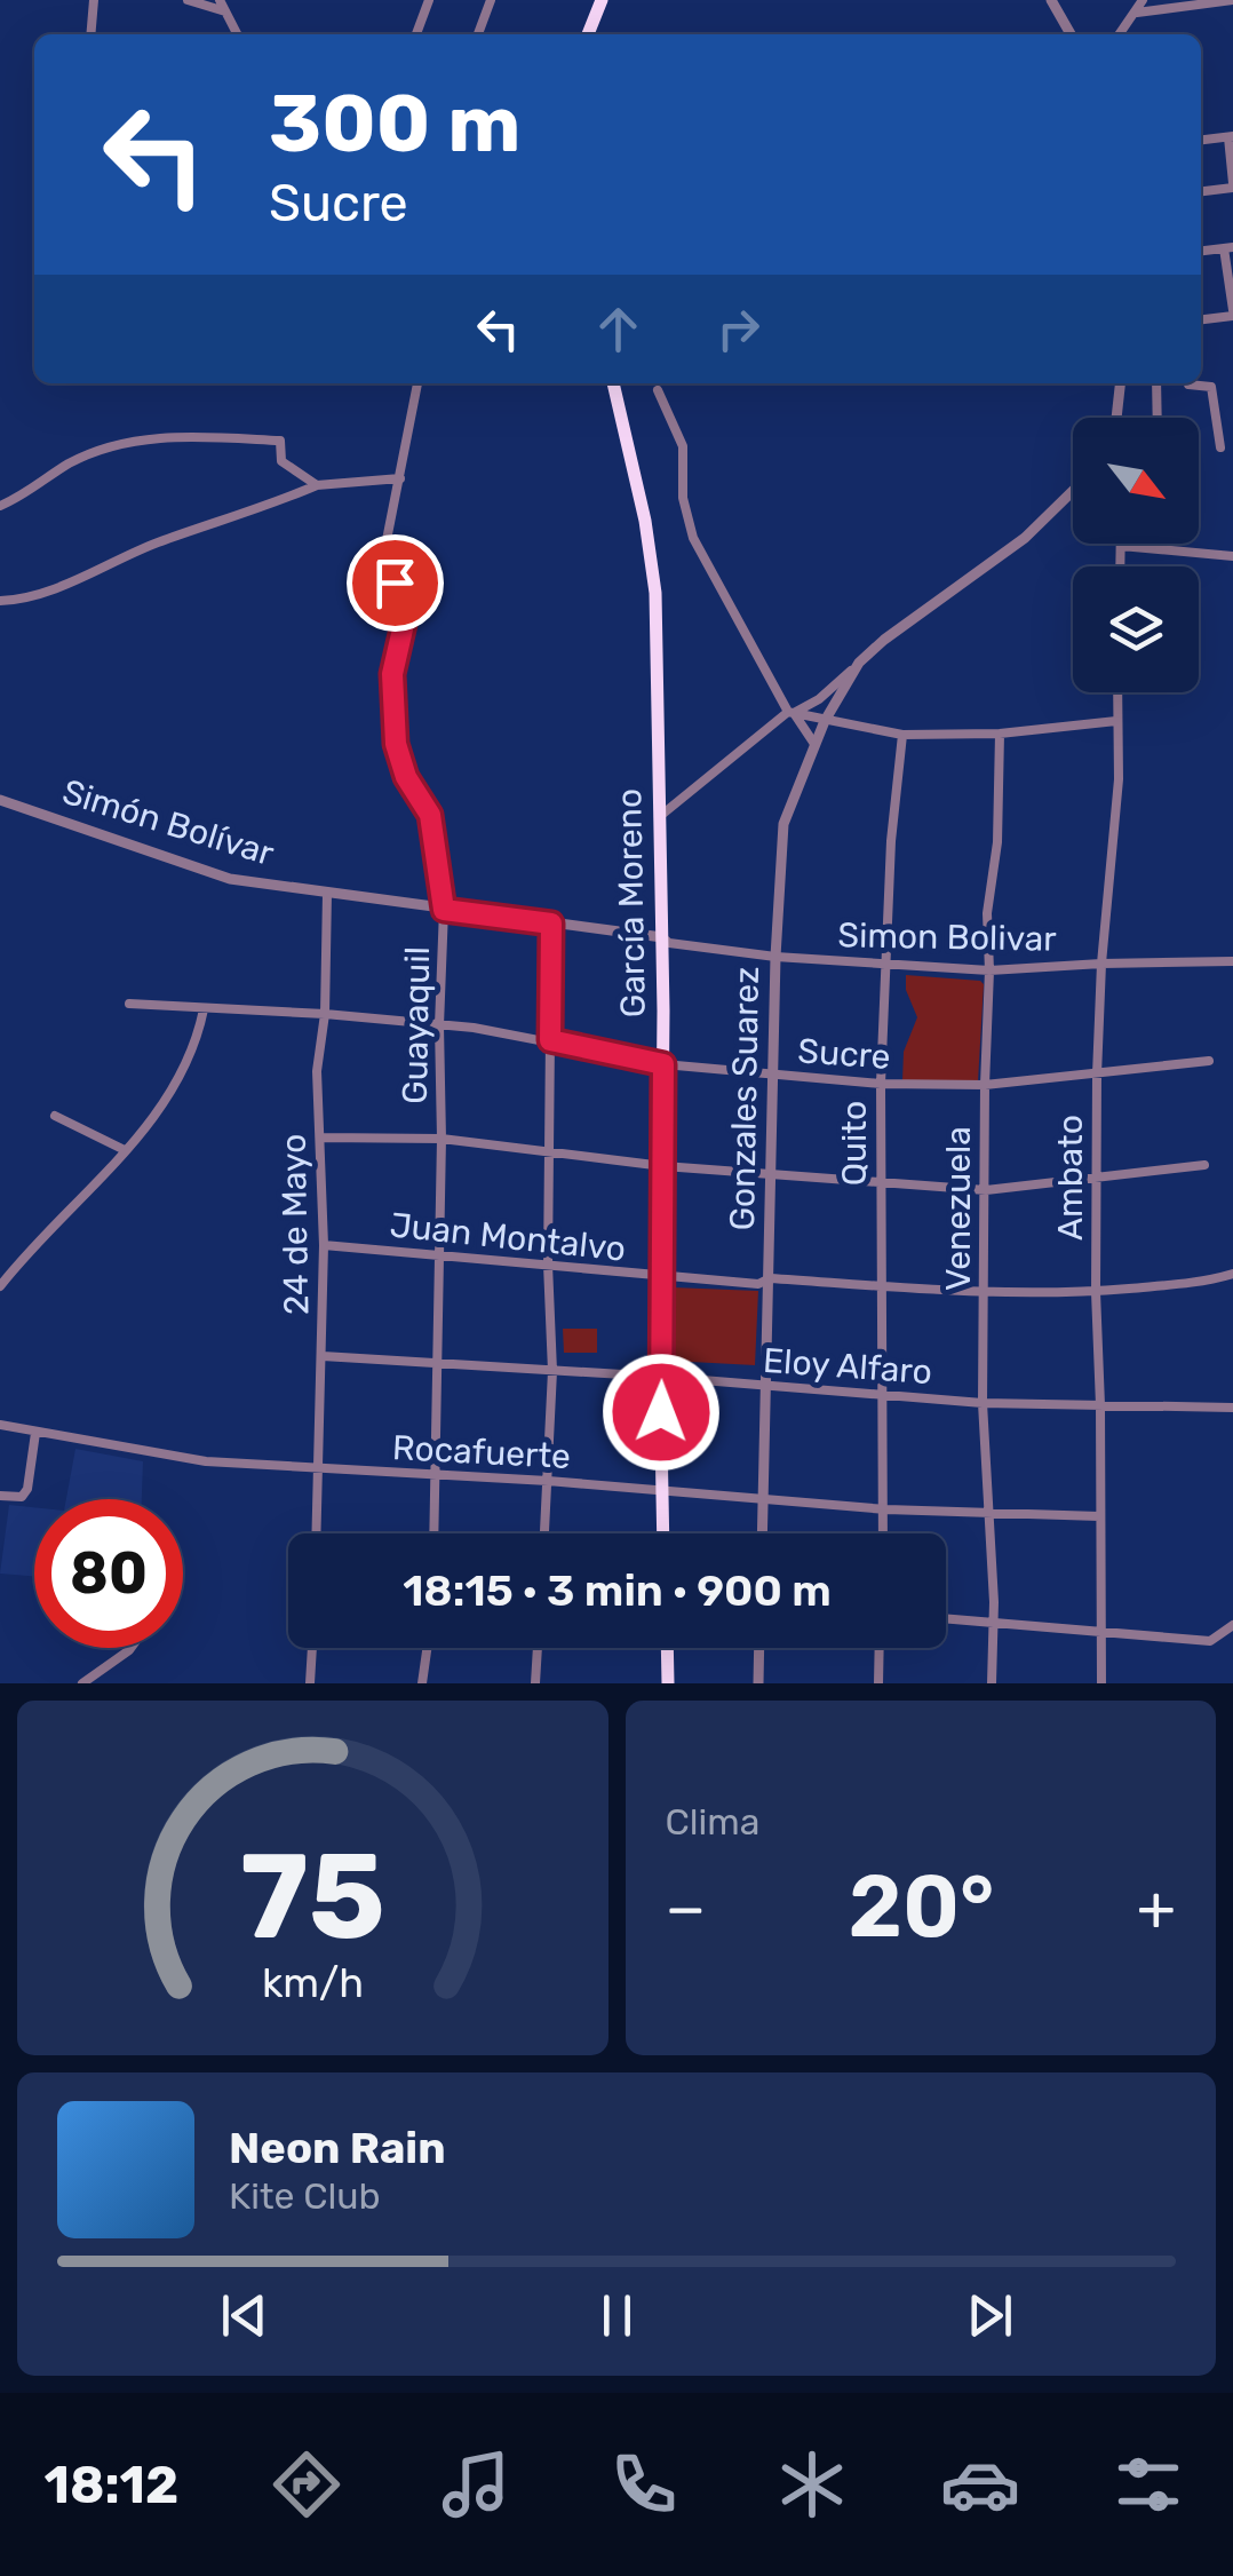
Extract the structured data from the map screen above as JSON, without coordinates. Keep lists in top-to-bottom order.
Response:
{
  "streets": {
    "highway": ["García Moreno"],
    "street": [
      "Simón Bolívar",
      "Simon Bolivar",
      "Guayaquil",
      "Sucre",
      "Gonzales Suarez",
      "Quito",
      "Ambato",
      "Venezuela",
      "24 de Mayo",
      "Juan Montalvo",
      "Eloy Alfaro",
      "Rocafuerte"
    ]
  },
  "crossings": [
    ["Simón Bolívar", "García Moreno"],
    ["Simón Bolívar", "Simon Bolivar"],
    ["Simón Bolívar", "Guayaquil"],
    ["Simón Bolívar", "24 de Mayo"],
    ["García Moreno", "Simon Bolivar"],
    ["García Moreno", "Sucre"],
    ["García Moreno", "Juan Montalvo"],
    ["García Moreno", "Eloy Alfaro"],
    ["García Moreno", "Rocafuerte"],
    ["Simon Bolivar", "Gonzales Suarez"],
    ["Simon Bolivar", "Quito"],
    ["Simon Bolivar", "Ambato"],
    ["Simon Bolivar", "Venezuela"],
    ["Guayaquil", "Sucre"],
    ["Guayaquil", "Juan Montalvo"],
    ["Guayaquil", "Eloy Alfaro"],
    ["Guayaquil", "Rocafuerte"],
    ["Sucre", "Gonzales Suarez"],
    ["Sucre", "Quito"],
    ["Sucre", "Ambato"],
    ["Sucre", "Venezuela"],
    ["Sucre", "24 de Mayo"],
    ["Gonzales Suarez", "Juan Montalvo"],
    ["Gonzales Suarez", "Eloy Alfaro"],
    ["Gonzales Suarez", "Rocafuerte"],
    ["Quito", "Juan Montalvo"],
    ["Quito", "Eloy Alfaro"],
    ["Quito", "Rocafuerte"],
    ["Ambato", "Juan Montalvo"],
    ["Ambato", "Eloy Alfaro"],
    ["Ambato", "Rocafuerte"],
    ["Venezuela", "Juan Montalvo"],
    ["Venezuela", "Eloy Alfaro"],
    ["Venezuela", "Rocafuerte"],
    ["24 de Mayo", "Juan Montalvo"],
    ["24 de Mayo", "Eloy Alfaro"],
    ["24 de Mayo", "Rocafuerte"]
  ],
  "north": "bottom right",
  "page": {
    "turn": ["300 m", "Sucre"],
    "limit": "80",
    "trip": "18:15 · 3 min · 900 m",
    "tile": "Clima",
    "heat": ["−", "20°", "+"],
    "song": ["Neon Rain", "Kite Club"],
    "tabs": "18:12",
    "gauge": ["75", "km/h"]
  }
}
